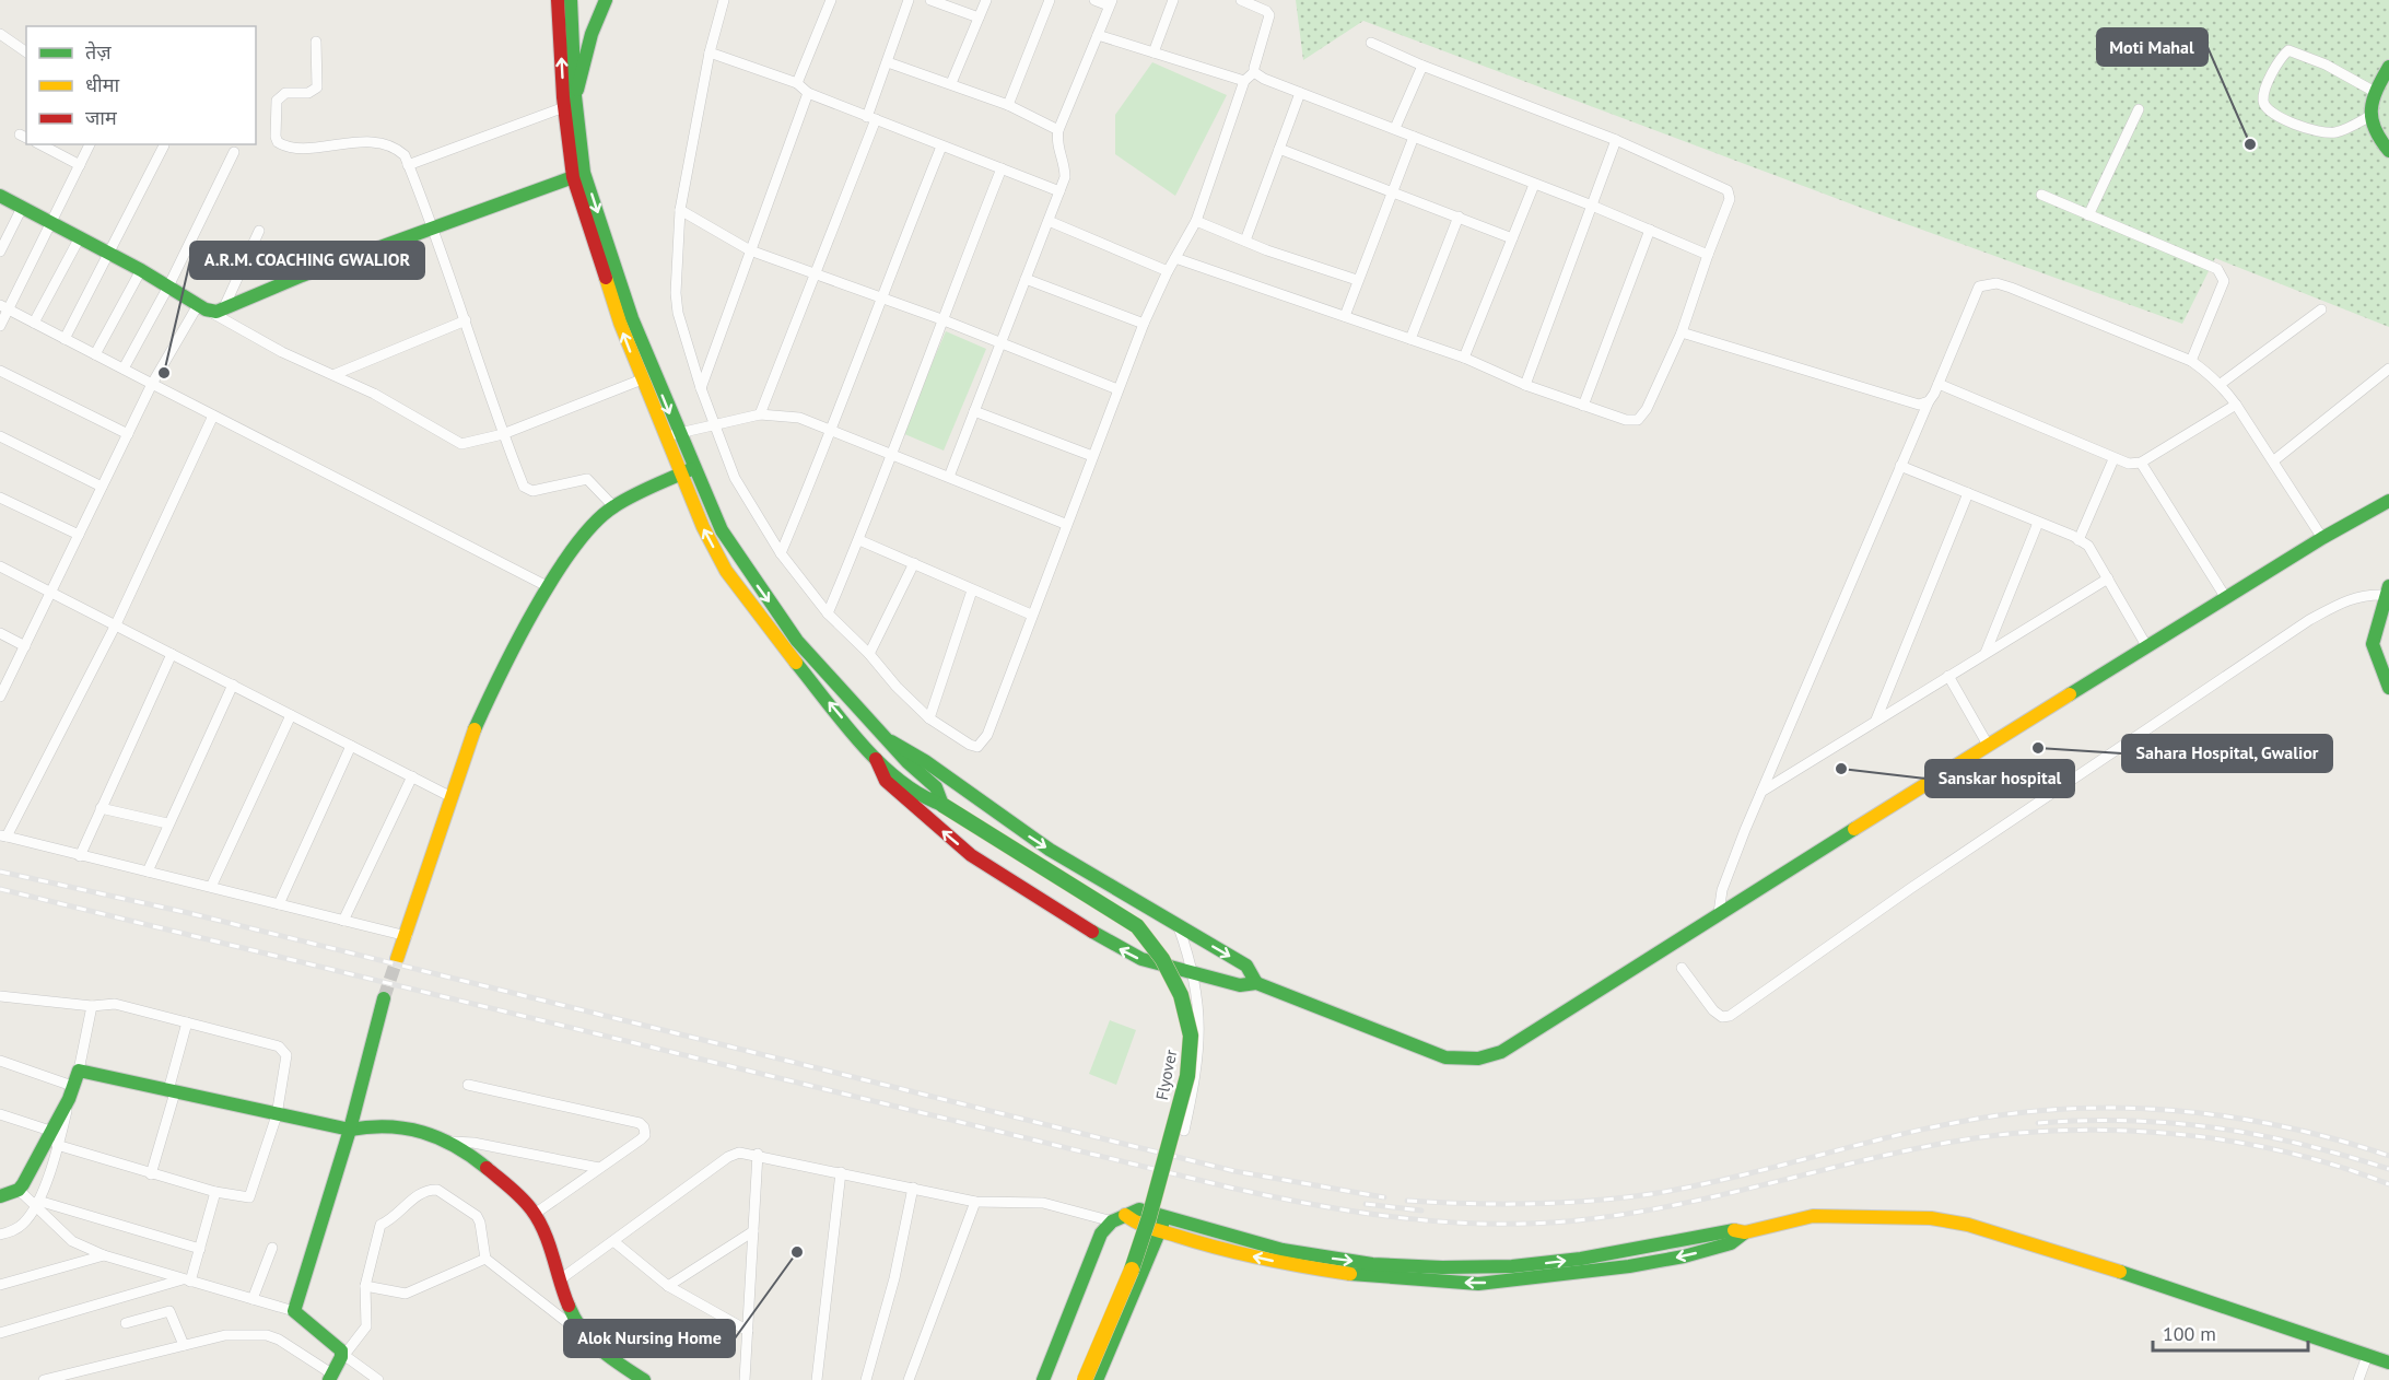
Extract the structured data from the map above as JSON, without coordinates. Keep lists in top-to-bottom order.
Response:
{
  "streets": {
    "main road": ["Flyover"]
  },
  "places": [
    "Moti Mahal",
    "A.R.M. COACHING GWALIOR",
    "Sahara Hospital, Gwalior",
    "Sanskar hospital",
    "Alok Nursing Home"
  ],
  "legend": ["तेज़", "धीमा", "जाम"],
  "scale_bar": "100 m"
}
